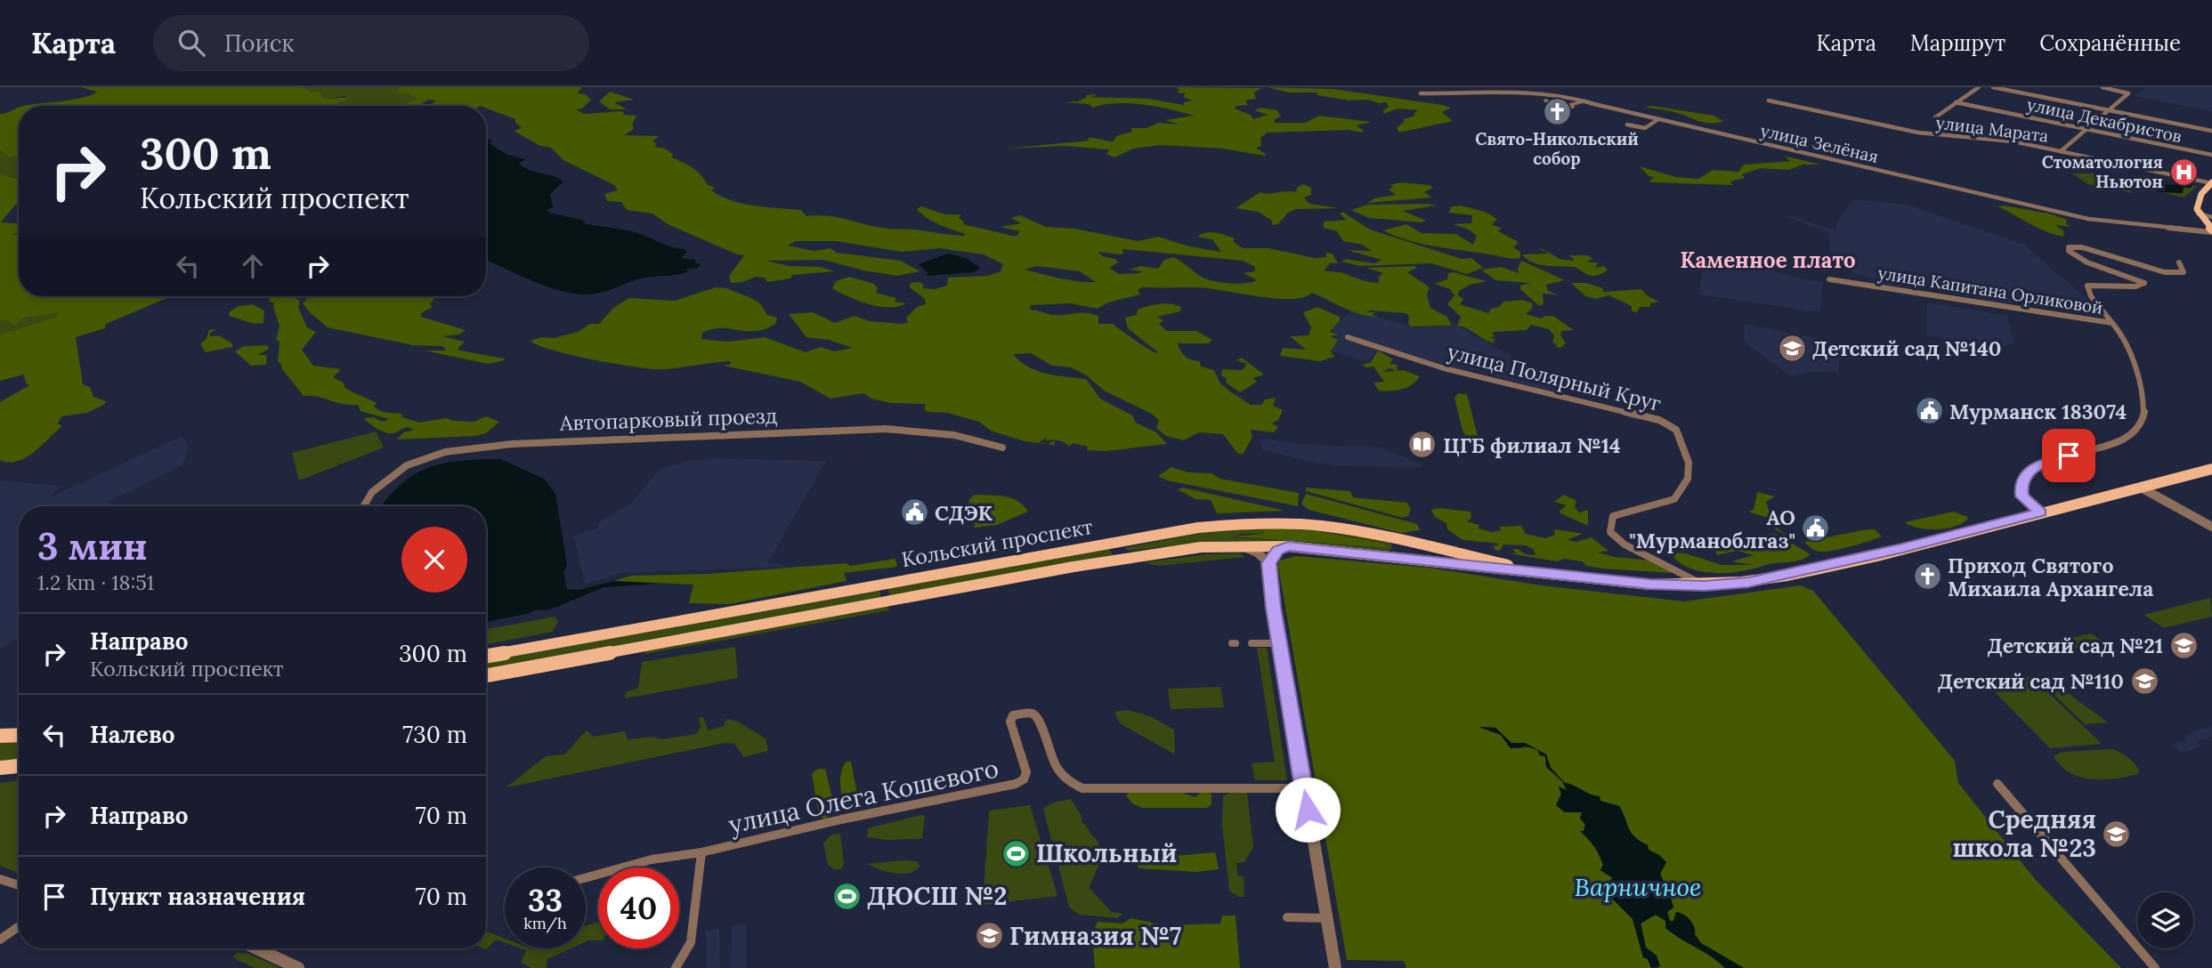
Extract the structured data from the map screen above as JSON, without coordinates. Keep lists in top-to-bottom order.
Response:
{
  "streets": {
    "main road": ["Кольский проспект"],
    "street": [
      "улица Декабристов",
      "улица Марата",
      "улица Зелёная",
      "улица Капитана Орликовой",
      "улица Полярный Круг",
      "Автопарковый проезд",
      "улица Олега Кошевого"
    ]
  },
  "crossings": [
    ["улица Капитана Орликовой", "Кольский проспект"],
    ["улица Полярный Круг", "Кольский проспект"]
  ],
  "districts": ["Каменное плато"],
  "water": ["Варничное"],
  "places": {
    "church": ["Свято-Никольский собор", "Приход Святого Михаила Архангела"],
    "hospital": ["Стоматология Ньютон"],
    "school or university": [
      "Детский сад №140",
      "Детский сад №21",
      "Детский сад №110",
      "Средняя школа №23",
      "Гимназия №7"
    ],
    "public building": ["Мурманск 183074", "СДЭК", "AO \"Мурманоблгаз\""],
    "library": ["ЦГБ филиал №14"],
    "sports": ["Школьный", "ДЮСШ №2"]
  },
  "page": {
    "header": "Карта",
    "search": "Поиск",
    "nav": ["Карта", "Маршрут", "Сохранённые"],
    "turn": ["300 m", "Кольский проспект"],
    "heading": ["3 мин", "1.2 km · 18:51"],
    "list": [
      {
        "name": "Направо",
        "note": "Кольский проспект",
        "value": "300 m"
      },
      {
        "name": "Налево",
        "value": "730 m"
      },
      {
        "name": "Направо",
        "value": "70 m"
      },
      {
        "name": "Пункт назначения",
        "value": "70 m"
      }
    ],
    "speed": "33 km/h",
    "limit": "40"
  }
}
